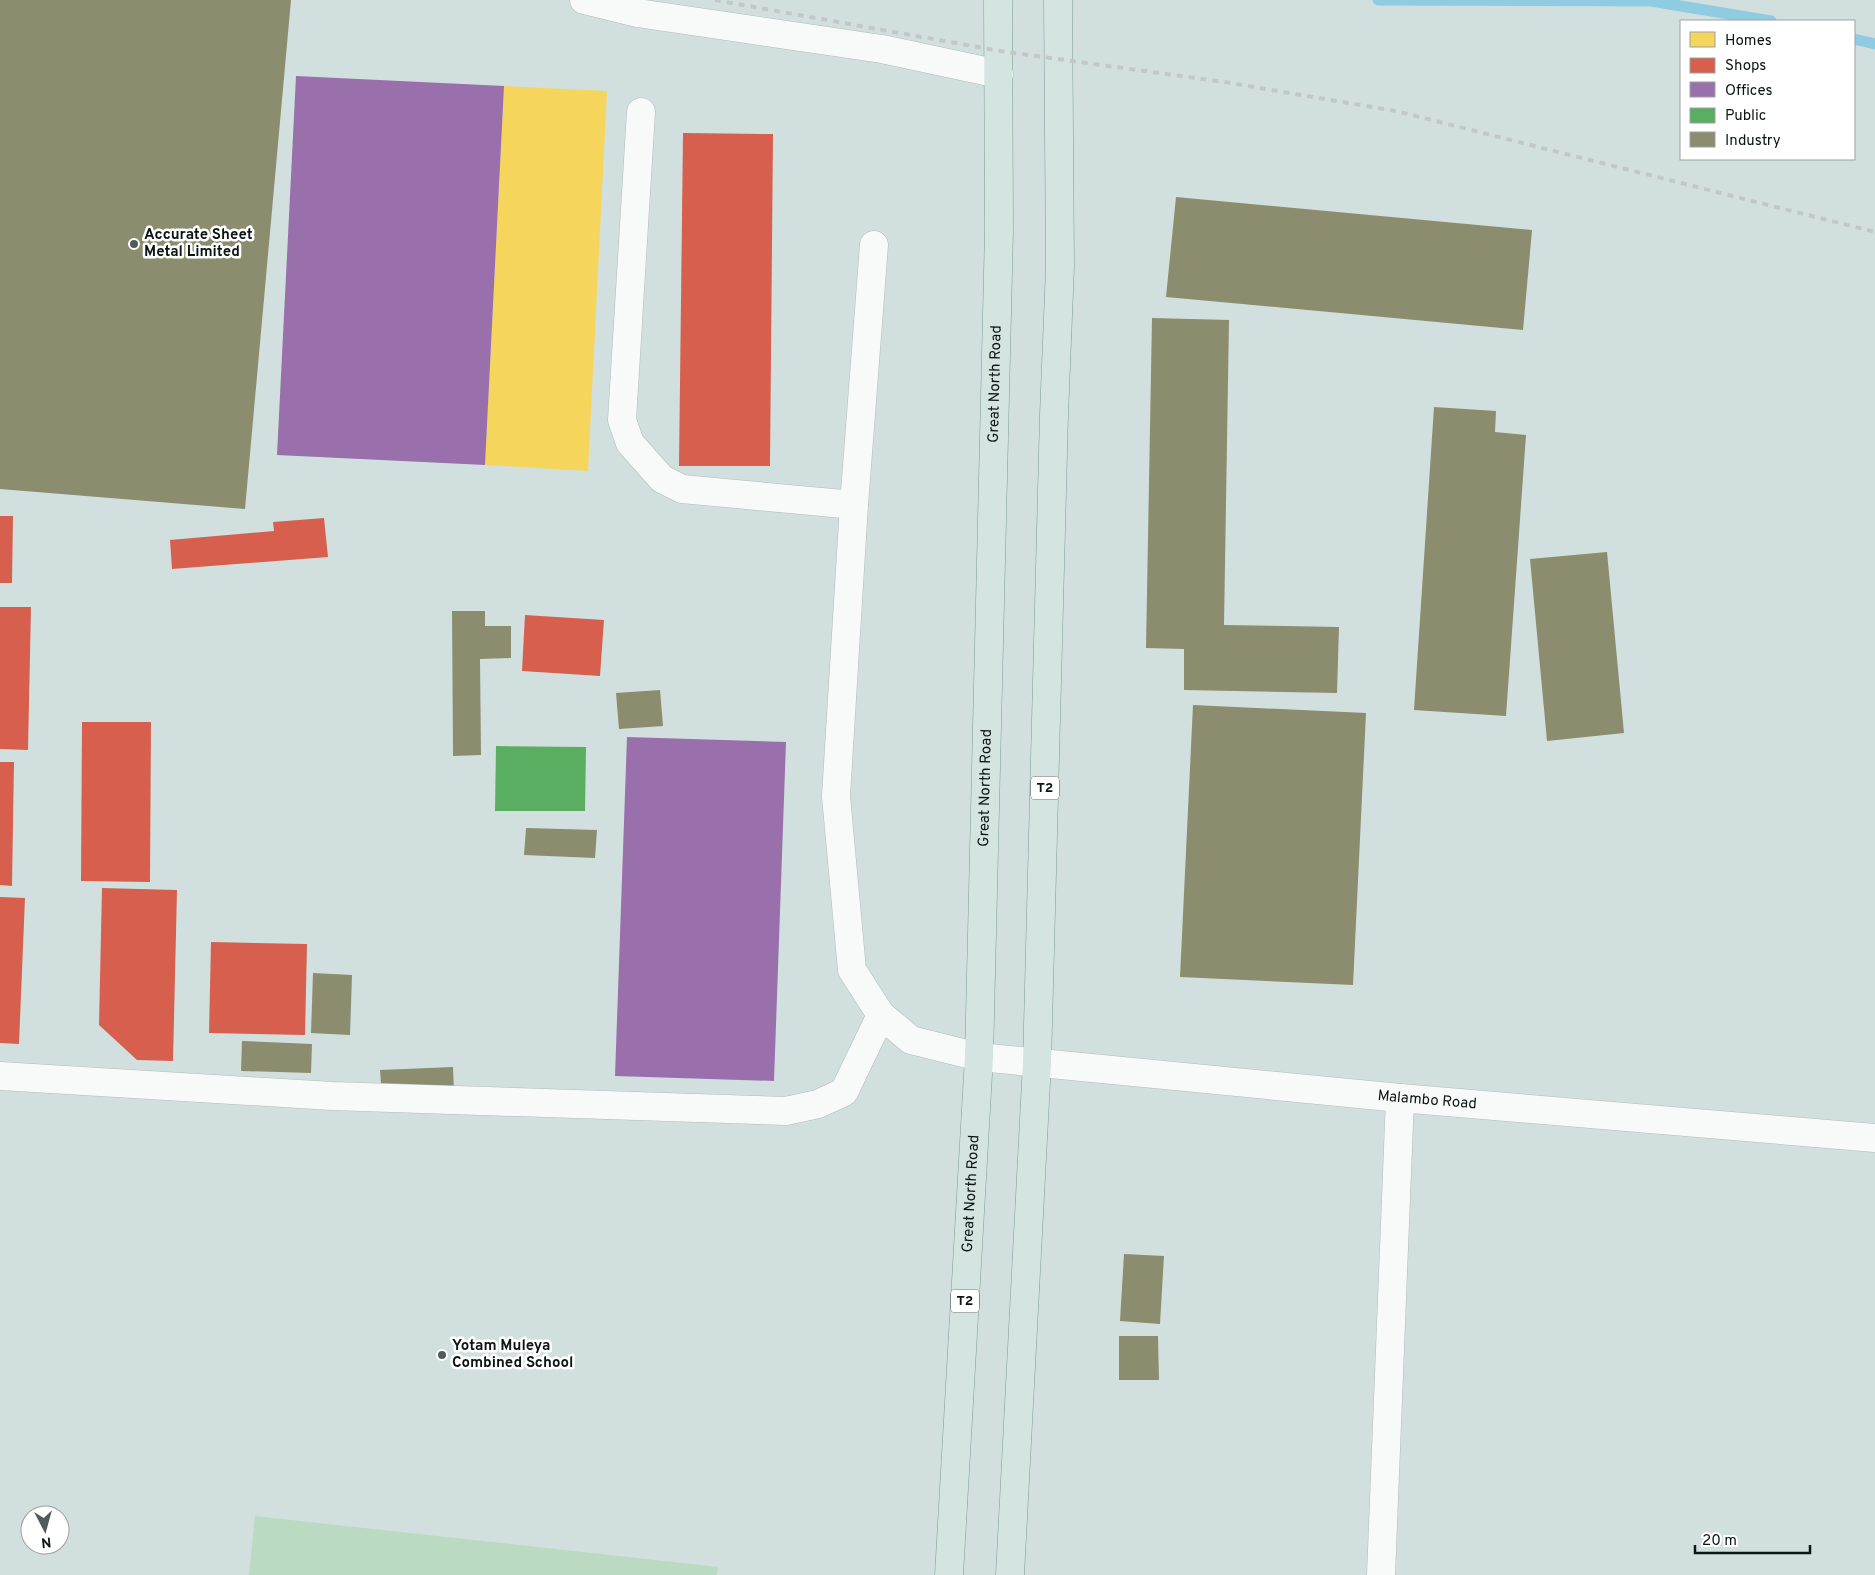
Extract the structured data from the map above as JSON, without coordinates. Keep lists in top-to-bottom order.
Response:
{
  "streets": {
    "main road": ["Great North Road", "T2"],
    "street": ["Malambo Road"]
  },
  "crossings": [
    ["Great North Road", "Malambo Road"],
    ["T2", "Malambo Road"]
  ],
  "places": ["Accurate Sheet Metal Limited", "Yotam Muleya Combined School"],
  "legend": [
    "Homes",
    "Shops",
    "Offices",
    "Public",
    "Industry"
  ],
  "scale_bar": "20 m",
  "north": "bottom"
}
